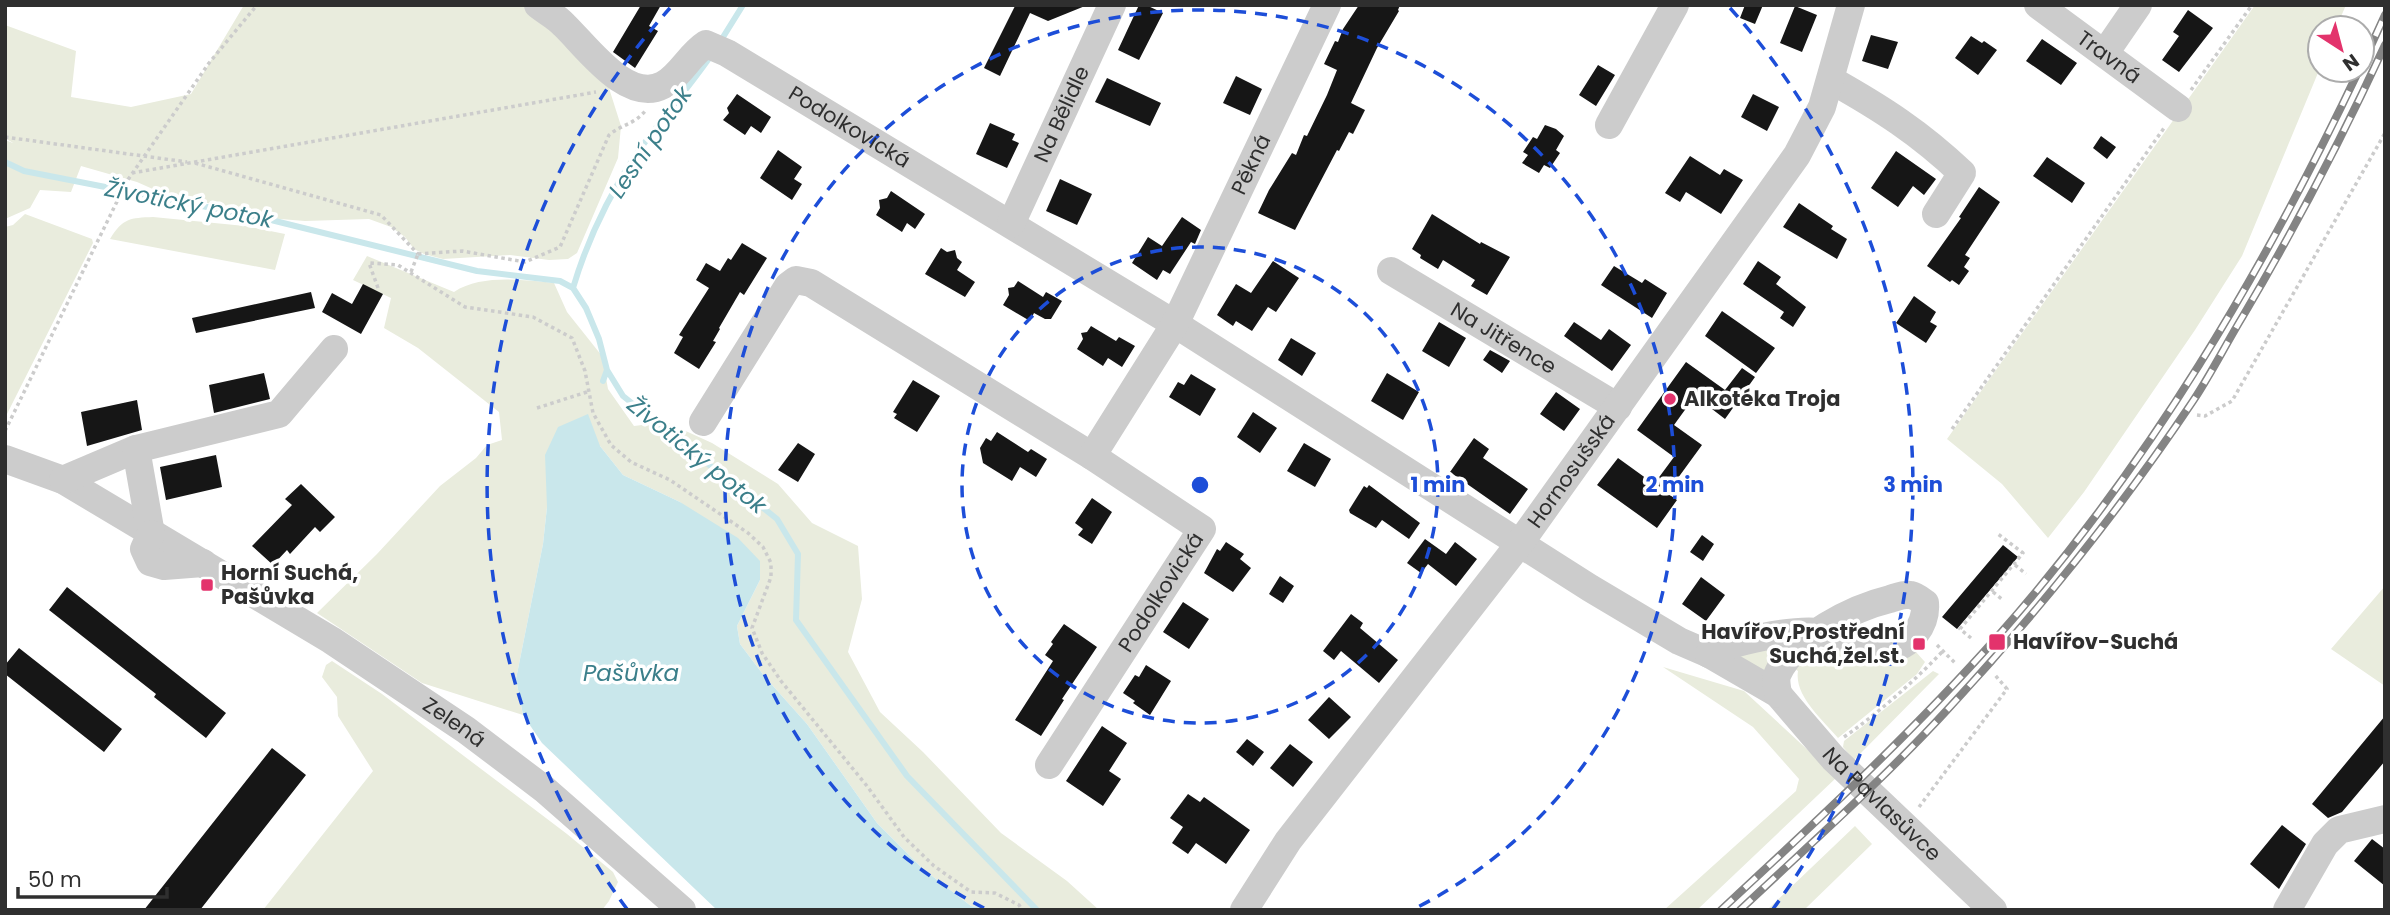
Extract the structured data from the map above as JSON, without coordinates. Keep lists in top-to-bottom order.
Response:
{
  "streets": {
    "street": [
      "Travná",
      "Na Bělidle",
      "Podolkovická",
      "Pěkná",
      "Na Jitřence",
      "Hornosušská",
      "Zelená",
      "Na Pavlasůvce"
    ]
  },
  "crossings": [
    ["Na Bělidle", "Podolkovická"],
    ["Podolkovická", "Pěkná"],
    ["Podolkovická", "Hornosušská"],
    ["Na Jitřence", "Hornosušská"]
  ],
  "water": ["Lesní potok", "Životický potok", "Pašůvka"],
  "places": {
    "other": ["Alkotéka Troja"],
    "transit": ["Horní Suchá, Pašůvka", "Havířov-Suchá", "Havířov,Prostřední Suchá,žel.st."]
  },
  "scale_bar": "50 m",
  "north": "bottom right",
  "rings": ["1 min", "2 min", "3 min"]
}
